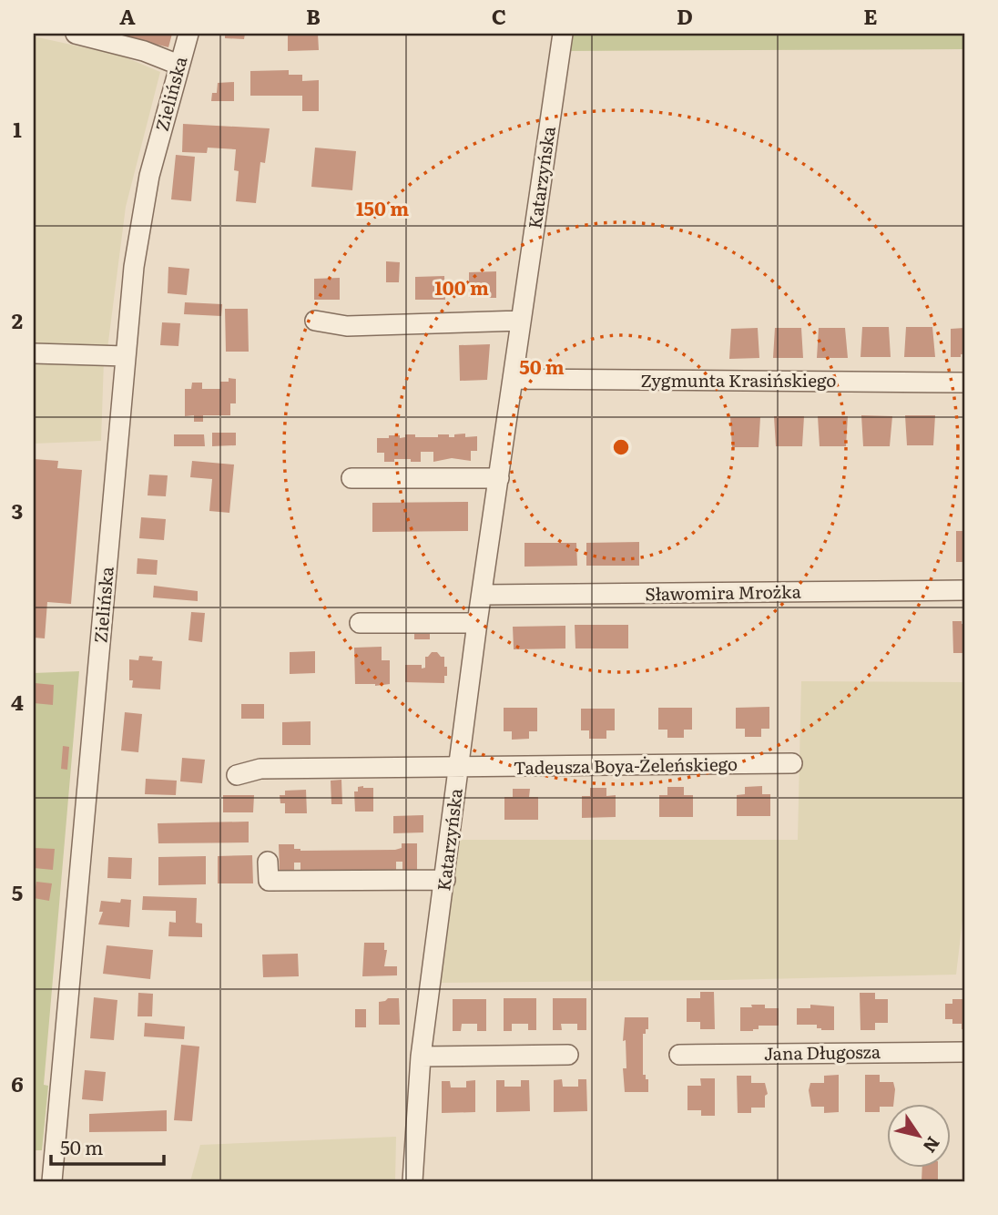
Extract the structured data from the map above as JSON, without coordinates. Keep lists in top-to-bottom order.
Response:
{
  "streets": {
    "street": [
      "Zielińska",
      "Katarzyńska",
      "Zygmunta Krasińskiego",
      "Sławomira Mrożka",
      "Tadeusza Boya-Żeleńskiego",
      "Jana Długosza"
    ]
  },
  "crossings": [
    ["Katarzyńska", "Zygmunta Krasińskiego"],
    ["Katarzyńska", "Sławomira Mrożka"],
    ["Katarzyńska", "Tadeusza Boya-Żeleńskiego"]
  ],
  "scale_bar": "50 m",
  "north": "bottom right",
  "grid": {
    "columns": [
      "A",
      "B",
      "C",
      "D",
      "E"
    ],
    "rows": [
      "1",
      "2",
      "3",
      "4",
      "5",
      "6"
    ]
  },
  "rings": ["150 m", "100 m", "50 m"]
}
